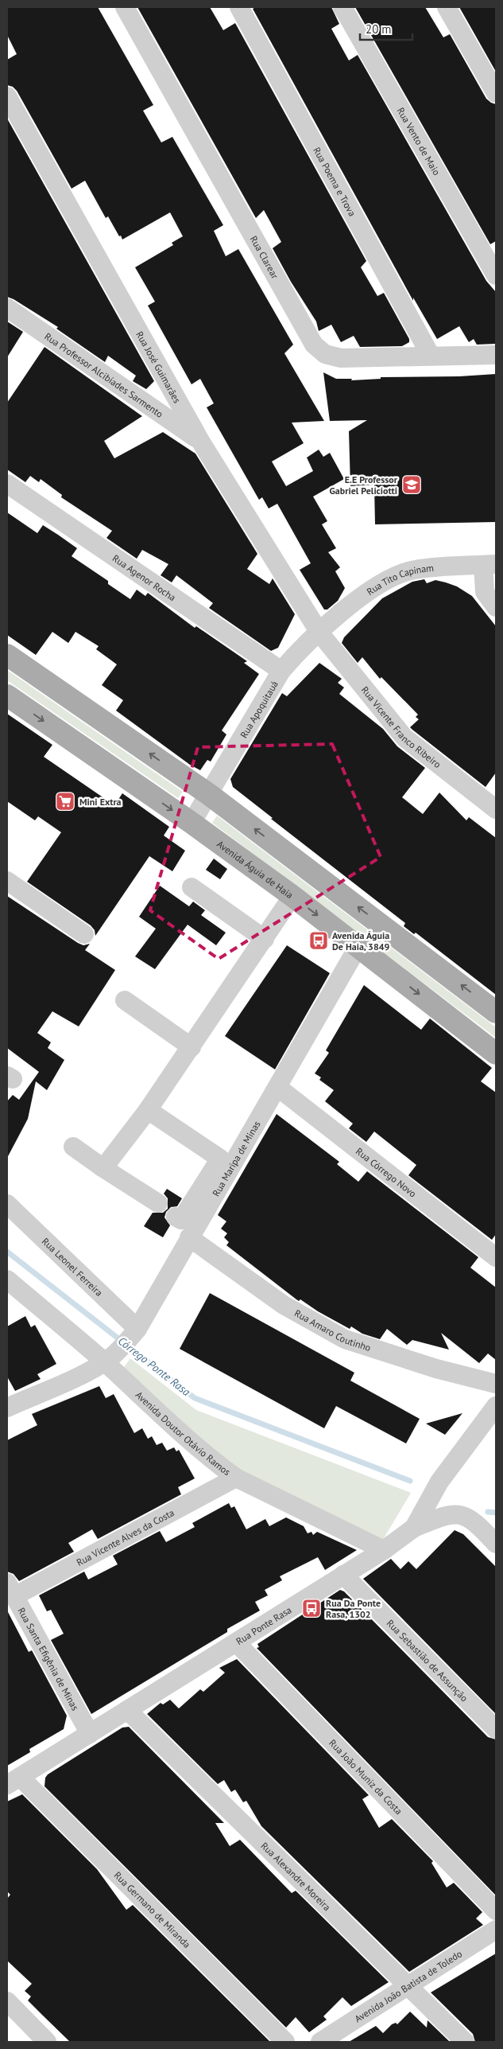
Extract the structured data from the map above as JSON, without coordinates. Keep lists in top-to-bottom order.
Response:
{
  "streets": {
    "main road": ["Avenida Águia de Haia"],
    "street": [
      "Rua Vento de Maio",
      "Rua Poema e Trova",
      "Rua Clarear",
      "Rua José Guimarães",
      "Rua Professor Alcibíades Sarmento",
      "Rua Agenor Rocha",
      "Rua Tito Capinam",
      "Rua Apoquitauá",
      "Rua Vicente Franco Ribeiro",
      "Rua Maripa de Minas",
      "Rua Córrego Novo",
      "Rua Leonel Ferreira",
      "Rua Amaro Coutinho",
      "Avenida Doutor Otávio Ramos",
      "Rua Vicente Alves da Costa",
      "Rua Ponte Rasa",
      "Rua Santa Efigênia de Minas",
      "Rua Sebastião de Assunção",
      "Rua João Muniz da Costa",
      "Rua Alexandre Moreira",
      "Rua Germano de Miranda",
      "Avenida João Batista de Toledo"
    ]
  },
  "crossings": [
    ["Rua Poema e Trova", "Rua Clarear"],
    ["Rua José Guimarães", "Rua Professor Alcibíades Sarmento"],
    ["Rua José Guimarães", "Rua Tito Capinam"],
    ["Rua José Guimarães", "Rua Apoquitauá"],
    ["Rua José Guimarães", "Rua Vicente Franco Ribeiro"],
    ["Rua Agenor Rocha", "Rua Apoquitauá"],
    ["Rua Tito Capinam", "Rua Apoquitauá"],
    ["Rua Tito Capinam", "Rua Vicente Franco Ribeiro"],
    ["Rua Apoquitauá", "Rua Vicente Franco Ribeiro"],
    ["Rua Apoquitauá", "Avenida Águia de Haia"],
    ["Avenida Águia de Haia", "Rua Maripa de Minas"],
    ["Rua Maripa de Minas", "Rua Córrego Novo"],
    ["Rua Maripa de Minas", "Rua Leonel Ferreira"],
    ["Rua Maripa de Minas", "Rua Amaro Coutinho"],
    ["Rua Maripa de Minas", "Avenida Doutor Otávio Ramos"],
    ["Avenida Doutor Otávio Ramos", "Rua Vicente Alves da Costa"],
    ["Avenida Doutor Otávio Ramos", "Rua Ponte Rasa"],
    ["Rua Vicente Alves da Costa", "Rua Santa Efigênia de Minas"],
    ["Rua Ponte Rasa", "Rua Santa Efigênia de Minas"],
    ["Rua Ponte Rasa", "Rua Sebastião de Assunção"],
    ["Rua Ponte Rasa", "Rua João Muniz da Costa"],
    ["Rua Ponte Rasa", "Rua Alexandre Moreira"],
    ["Rua Ponte Rasa", "Rua Germano de Miranda"],
    ["Rua Alexandre Moreira", "Avenida João Batista de Toledo"]
  ],
  "water": ["Córrego Ponte Rasa"],
  "places": {
    "school or university": ["E.E Professor Gabriel Peliciotti"],
    "supermarket": ["Mini Extra"],
    "bus stop": ["Avenida Águia De Haia, 3849", "Rua Da Ponte Rasa, 1302"]
  },
  "scale_bar": "20 m"
}
